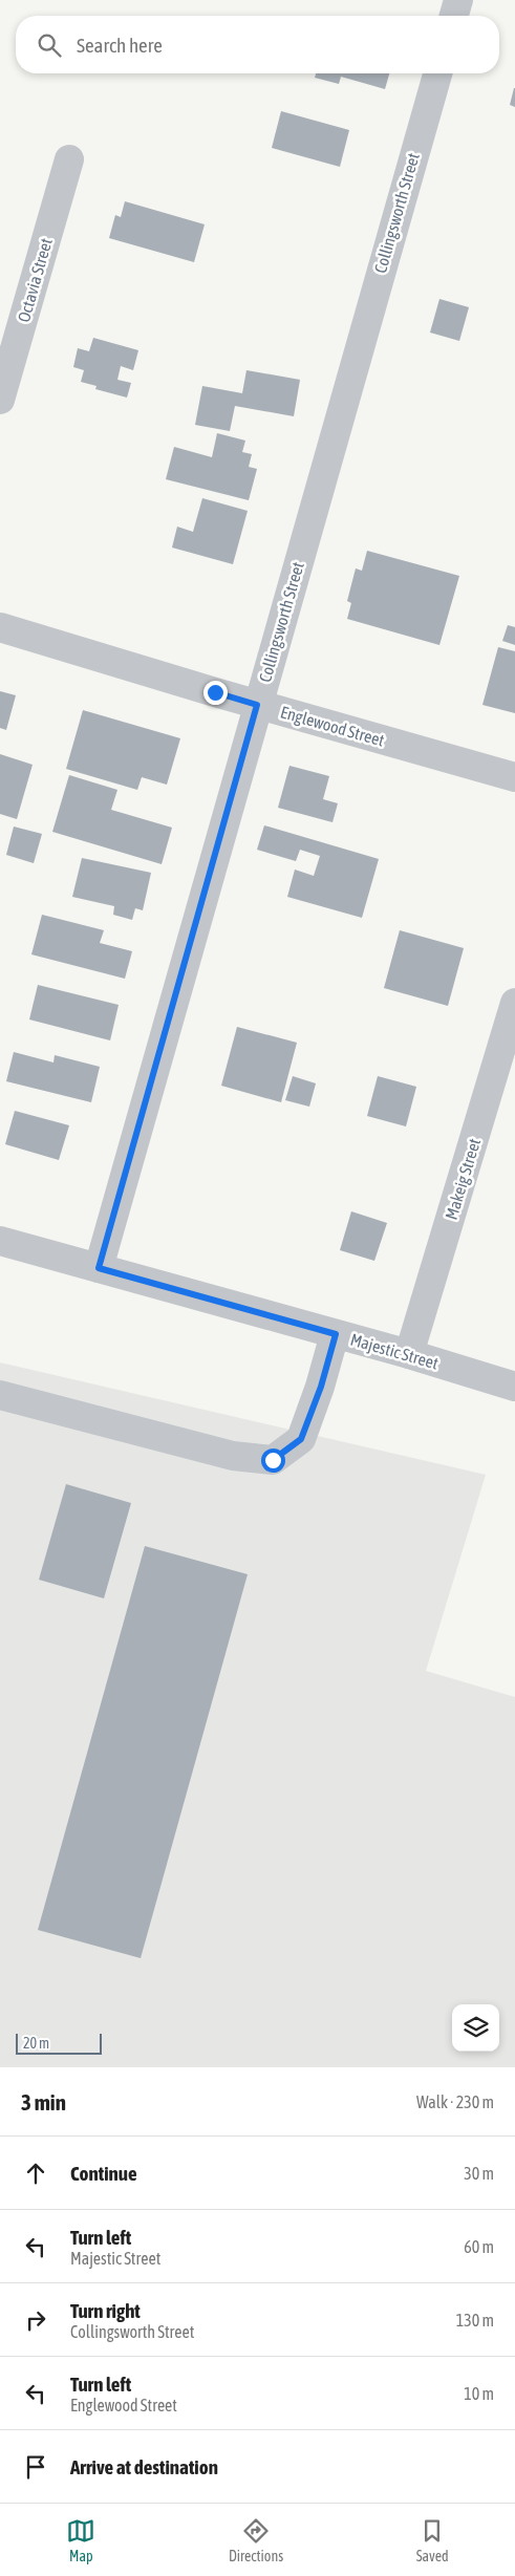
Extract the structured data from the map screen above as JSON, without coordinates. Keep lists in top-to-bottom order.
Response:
{
  "streets": {
    "street": [
      "Collingsworth Street",
      "Octavia Street",
      "Englewood Street",
      "Makeig Street",
      "Majestic Street"
    ]
  },
  "crossings": [
    ["Collingsworth Street", "Englewood Street"],
    ["Collingsworth Street", "Majestic Street"],
    ["Makeig Street", "Majestic Street"]
  ],
  "scale_bar": "20 m",
  "page": {
    "search": "Search here",
    "scale": "20 m",
    "heading": ["3 min", "Walk · 230 m"],
    "list": [
      ["Continue", "30 m"],
      ["Turn left", "Majestic Street", "60 m"],
      ["Turn right", "Collingsworth Street", "130 m"],
      ["Turn left", "Englewood Street", "10 m"],
      "Arrive at destination"
    ],
    "nav": ["Map", "Directions", "Saved"]
  }
}
